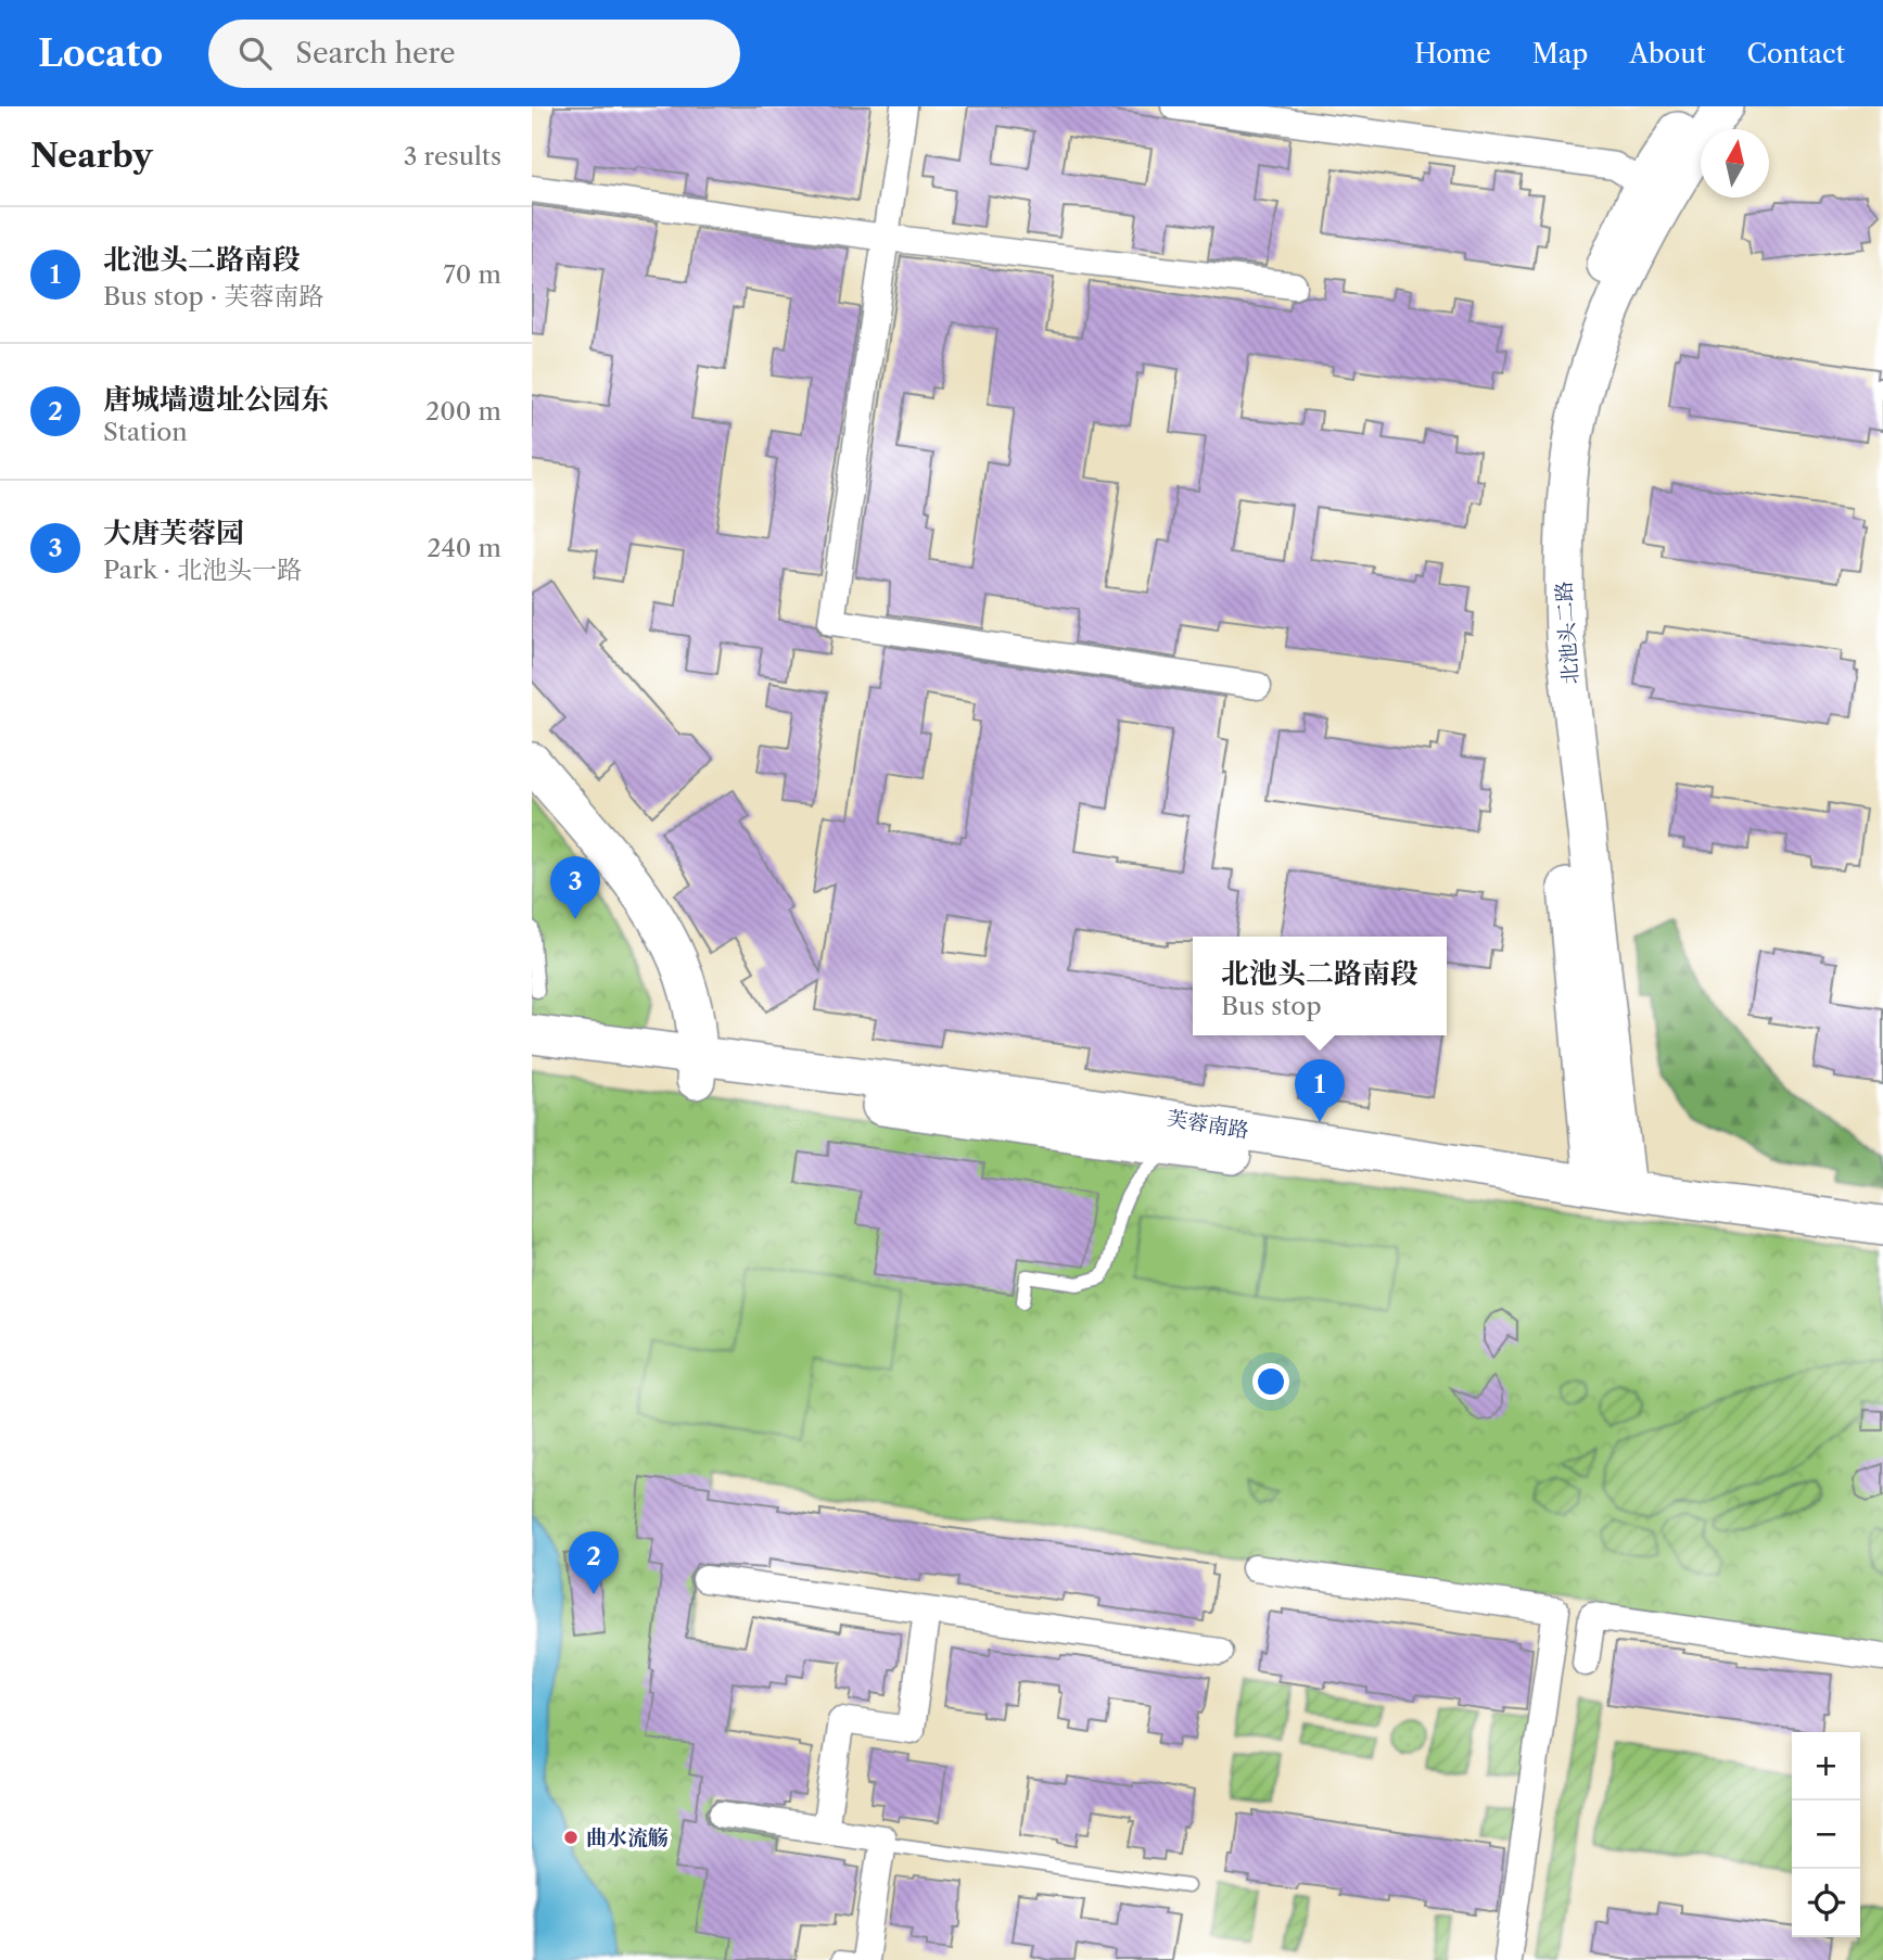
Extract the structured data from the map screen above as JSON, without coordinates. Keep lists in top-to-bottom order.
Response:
{
  "streets": {
    "main road": ["北池头二路", "芙蓉南路"]
  },
  "crossings": [
    ["北池头二路", "芙蓉南路"]
  ],
  "places": ["曲水流觞"],
  "north": "top",
  "page": {
    "header": "Locato",
    "search": "Search here",
    "nav": [
      "Home",
      "Map",
      "About",
      "Contact"
    ],
    "heading": ["Nearby", "3 results"],
    "list": [
      {
        "mark": "1",
        "name": "北池头二路南段",
        "note": "Bus stop · 芙蓉南路",
        "value": "70 m"
      },
      {
        "mark": "2",
        "name": "唐城墙遗址公园东",
        "note": "Station",
        "value": "200 m"
      },
      {
        "mark": "3",
        "name": "大唐芙蓉园",
        "note": "Park · 北池头一路",
        "value": "240 m"
      }
    ],
    "pins": ["3", "1", "2"],
    "popup": ["北池头二路南段", "Bus stop"],
    "map_buttons": ["+", "−"]
  }
}
